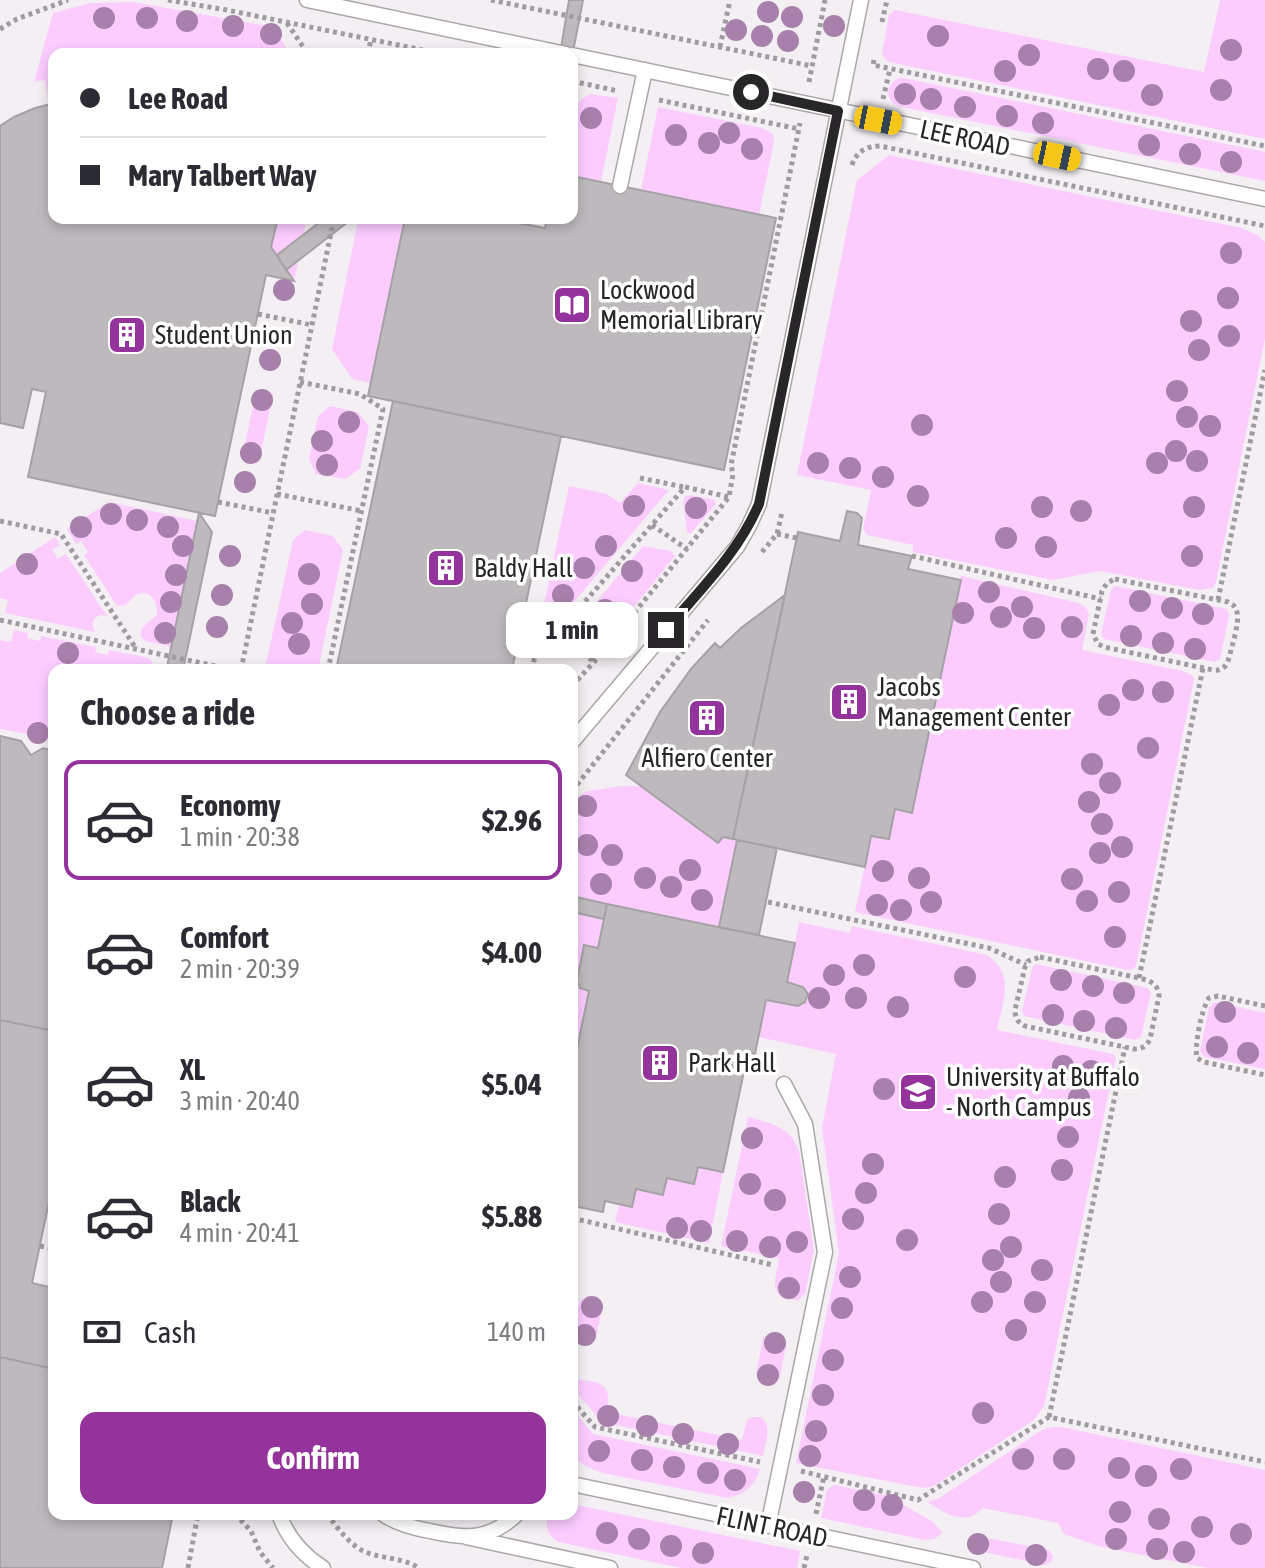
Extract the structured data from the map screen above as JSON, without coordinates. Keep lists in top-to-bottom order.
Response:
{
  "streets": {
    "lane": ["LEE ROAD", "FLINT ROAD"]
  },
  "places": {
    "library": ["Lockwood Memorial Library"],
    "building": [
      "Student Union",
      "Baldy Hall",
      "Jacobs Management Center",
      "Alfiero Center",
      "Park Hall"
    ],
    "school or university": ["University at Buffalo - North Campus"]
  },
  "page": {
    "banner": ["Lee Road", "Mary Talbert Way"],
    "bubble": "1 min",
    "heading": "Choose a ride",
    "list": [
      {
        "name": "Economy",
        "note": "1 min · 20:38",
        "value": "$2.96"
      },
      {
        "name": "Comfort",
        "note": "2 min · 20:39",
        "value": "$4.00"
      },
      {
        "name": "XL",
        "note": "3 min · 20:40",
        "value": "$5.04"
      },
      {
        "name": "Black",
        "note": "4 min · 20:41",
        "value": "$5.88"
      }
    ],
    "pay": ["Cash", "140 m"],
    "buttons": "Confirm"
  }
}
